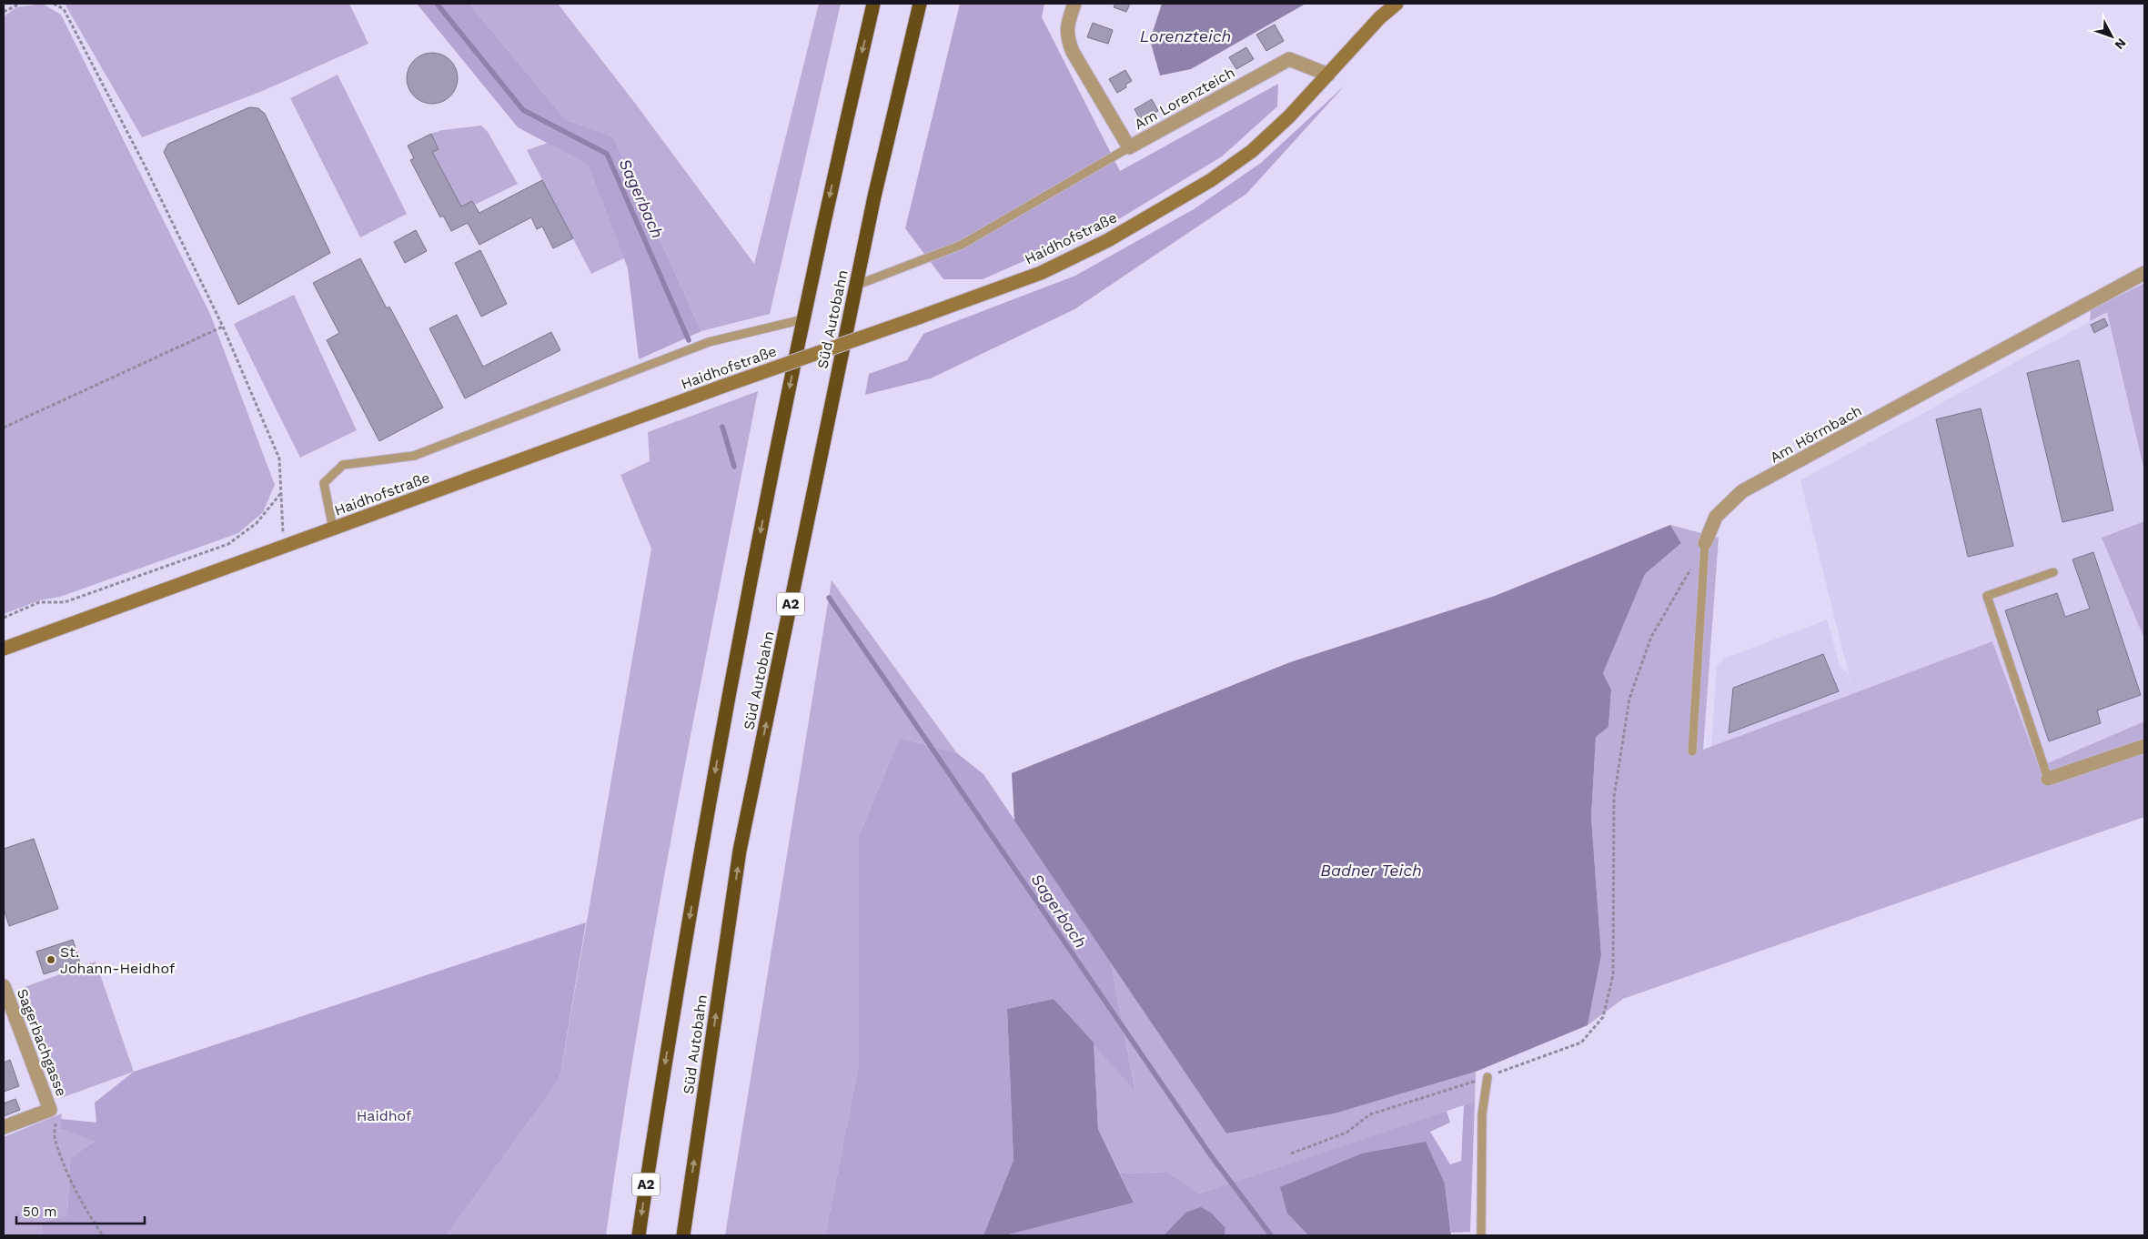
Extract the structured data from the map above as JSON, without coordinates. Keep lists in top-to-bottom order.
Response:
{
  "streets": {
    "highway": ["Süd Autobahn", "A2"],
    "street": [
      "Am Lorenzteich",
      "Haidhofstraße",
      "Am Hörmbach",
      "Sagerbachgasse"
    ]
  },
  "crossings": [
    ["Am Lorenzteich", "Haidhofstraße"]
  ],
  "water": ["Lorenzteich", "Sagerbach", "Badner Teich"],
  "parks": ["Haidhof"],
  "places": ["St. Johann-Heidhof"],
  "scale_bar": "50 m",
  "north": "bottom right"
}
